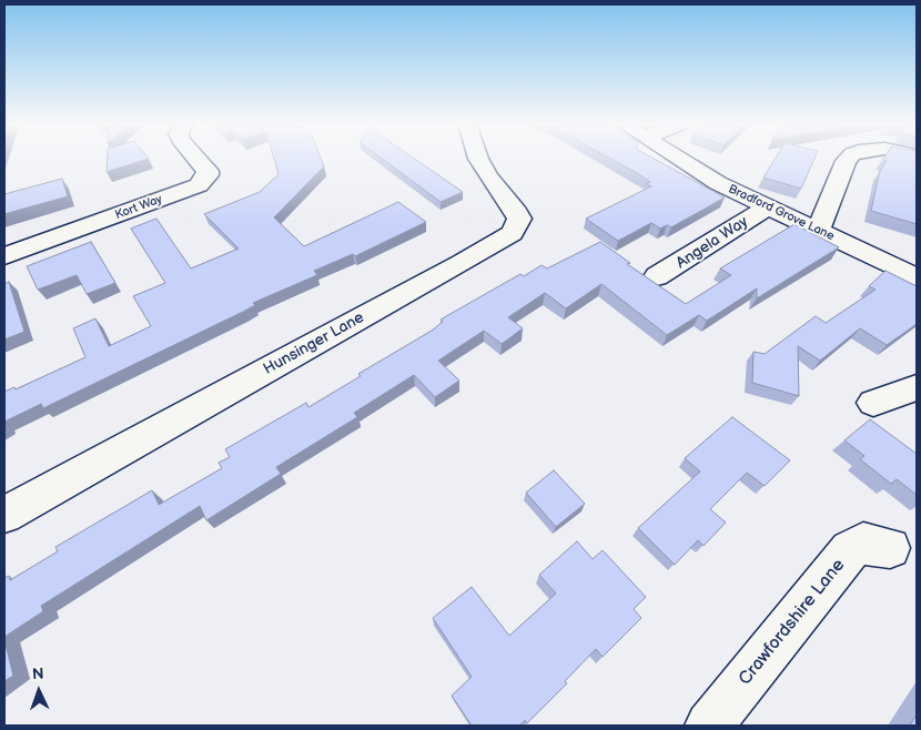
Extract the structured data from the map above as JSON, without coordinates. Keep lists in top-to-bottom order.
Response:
{
  "streets": {
    "street": [
      "Kort Way",
      "Bradford Grove Lane",
      "Angela Way",
      "Hunsinger Lane",
      "Crawfordshire Lane"
    ]
  },
  "crossings": [
    ["Bradford Grove Lane", "Angela Way"]
  ],
  "north": "top"
}
